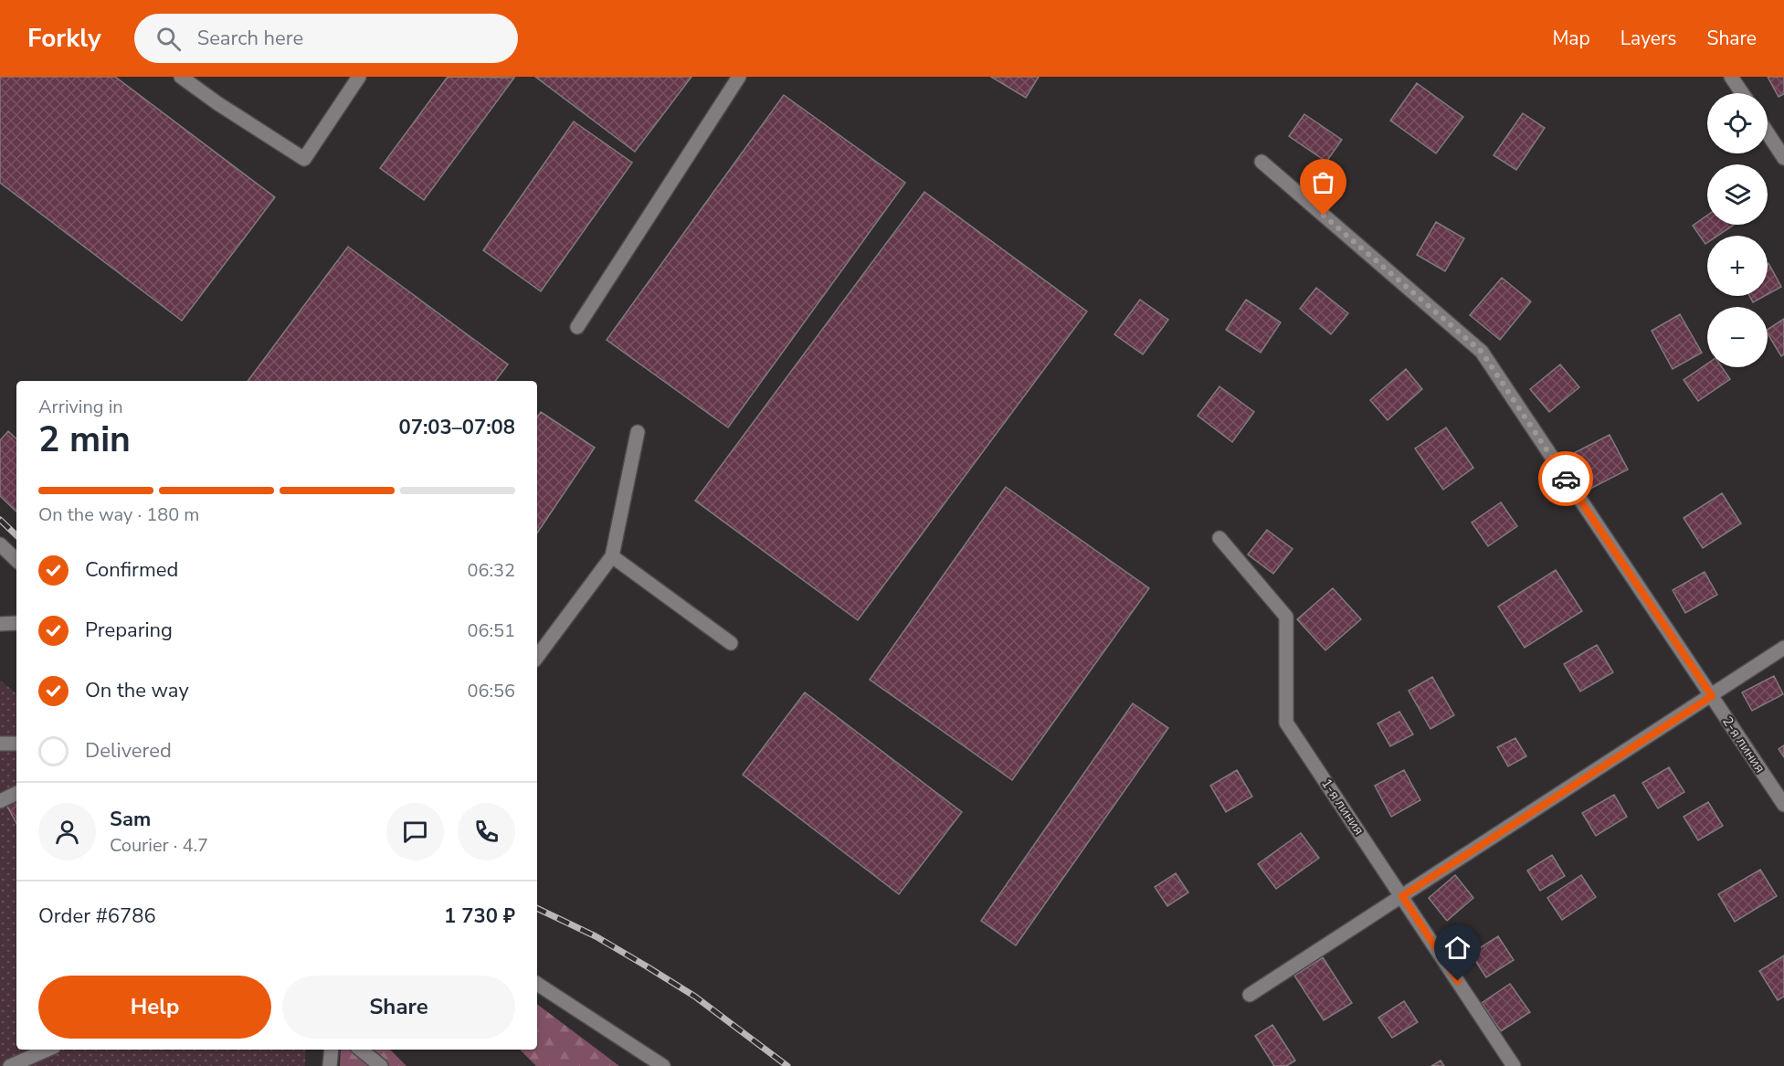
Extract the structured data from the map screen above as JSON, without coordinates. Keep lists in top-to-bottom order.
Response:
{
  "streets": {
    "street": ["2-я линия", "1-я линия"]
  },
  "page": {
    "header": "Forkly",
    "search": "Search here",
    "nav": ["Map", "Layers", "Share"],
    "map_buttons": ["+", "−"],
    "heading": ["2 min", "Arriving in", "07:03–07:08"],
    "panel": [
      "Sam",
      "Courier · 4.7",
      "Order #6786",
      "1 730 ₽"
    ],
    "bar": "On the way · 180 m",
    "list": [
      ["Confirmed", "06:32"],
      ["Preparing", "06:51"],
      ["On the way", "06:56"],
      "Delivered"
    ],
    "buttons": ["Help", "Share"]
  }
}
